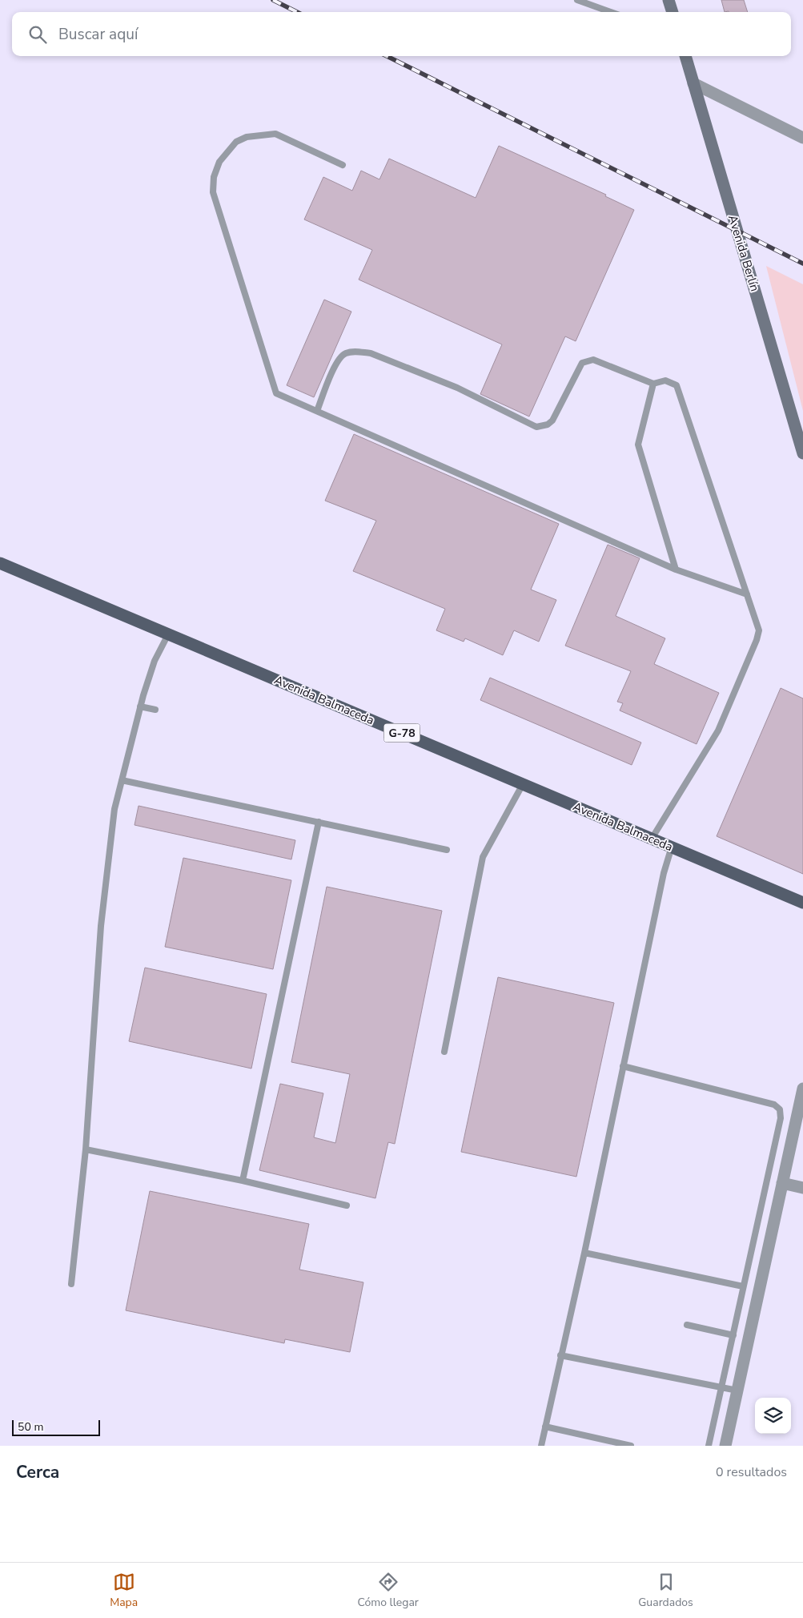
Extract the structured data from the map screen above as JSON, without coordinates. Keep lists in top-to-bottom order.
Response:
{
  "streets": {
    "main road": ["Avenida Balmaceda", "G-78"],
    "street": ["Avenida Berlín"]
  },
  "scale_bar": "50 m",
  "page": {
    "search": "Buscar aquí",
    "scale": "50 m",
    "heading": ["Cerca", "0 resultados"],
    "nav": ["Mapa", "Cómo llegar", "Guardados"]
  }
}
